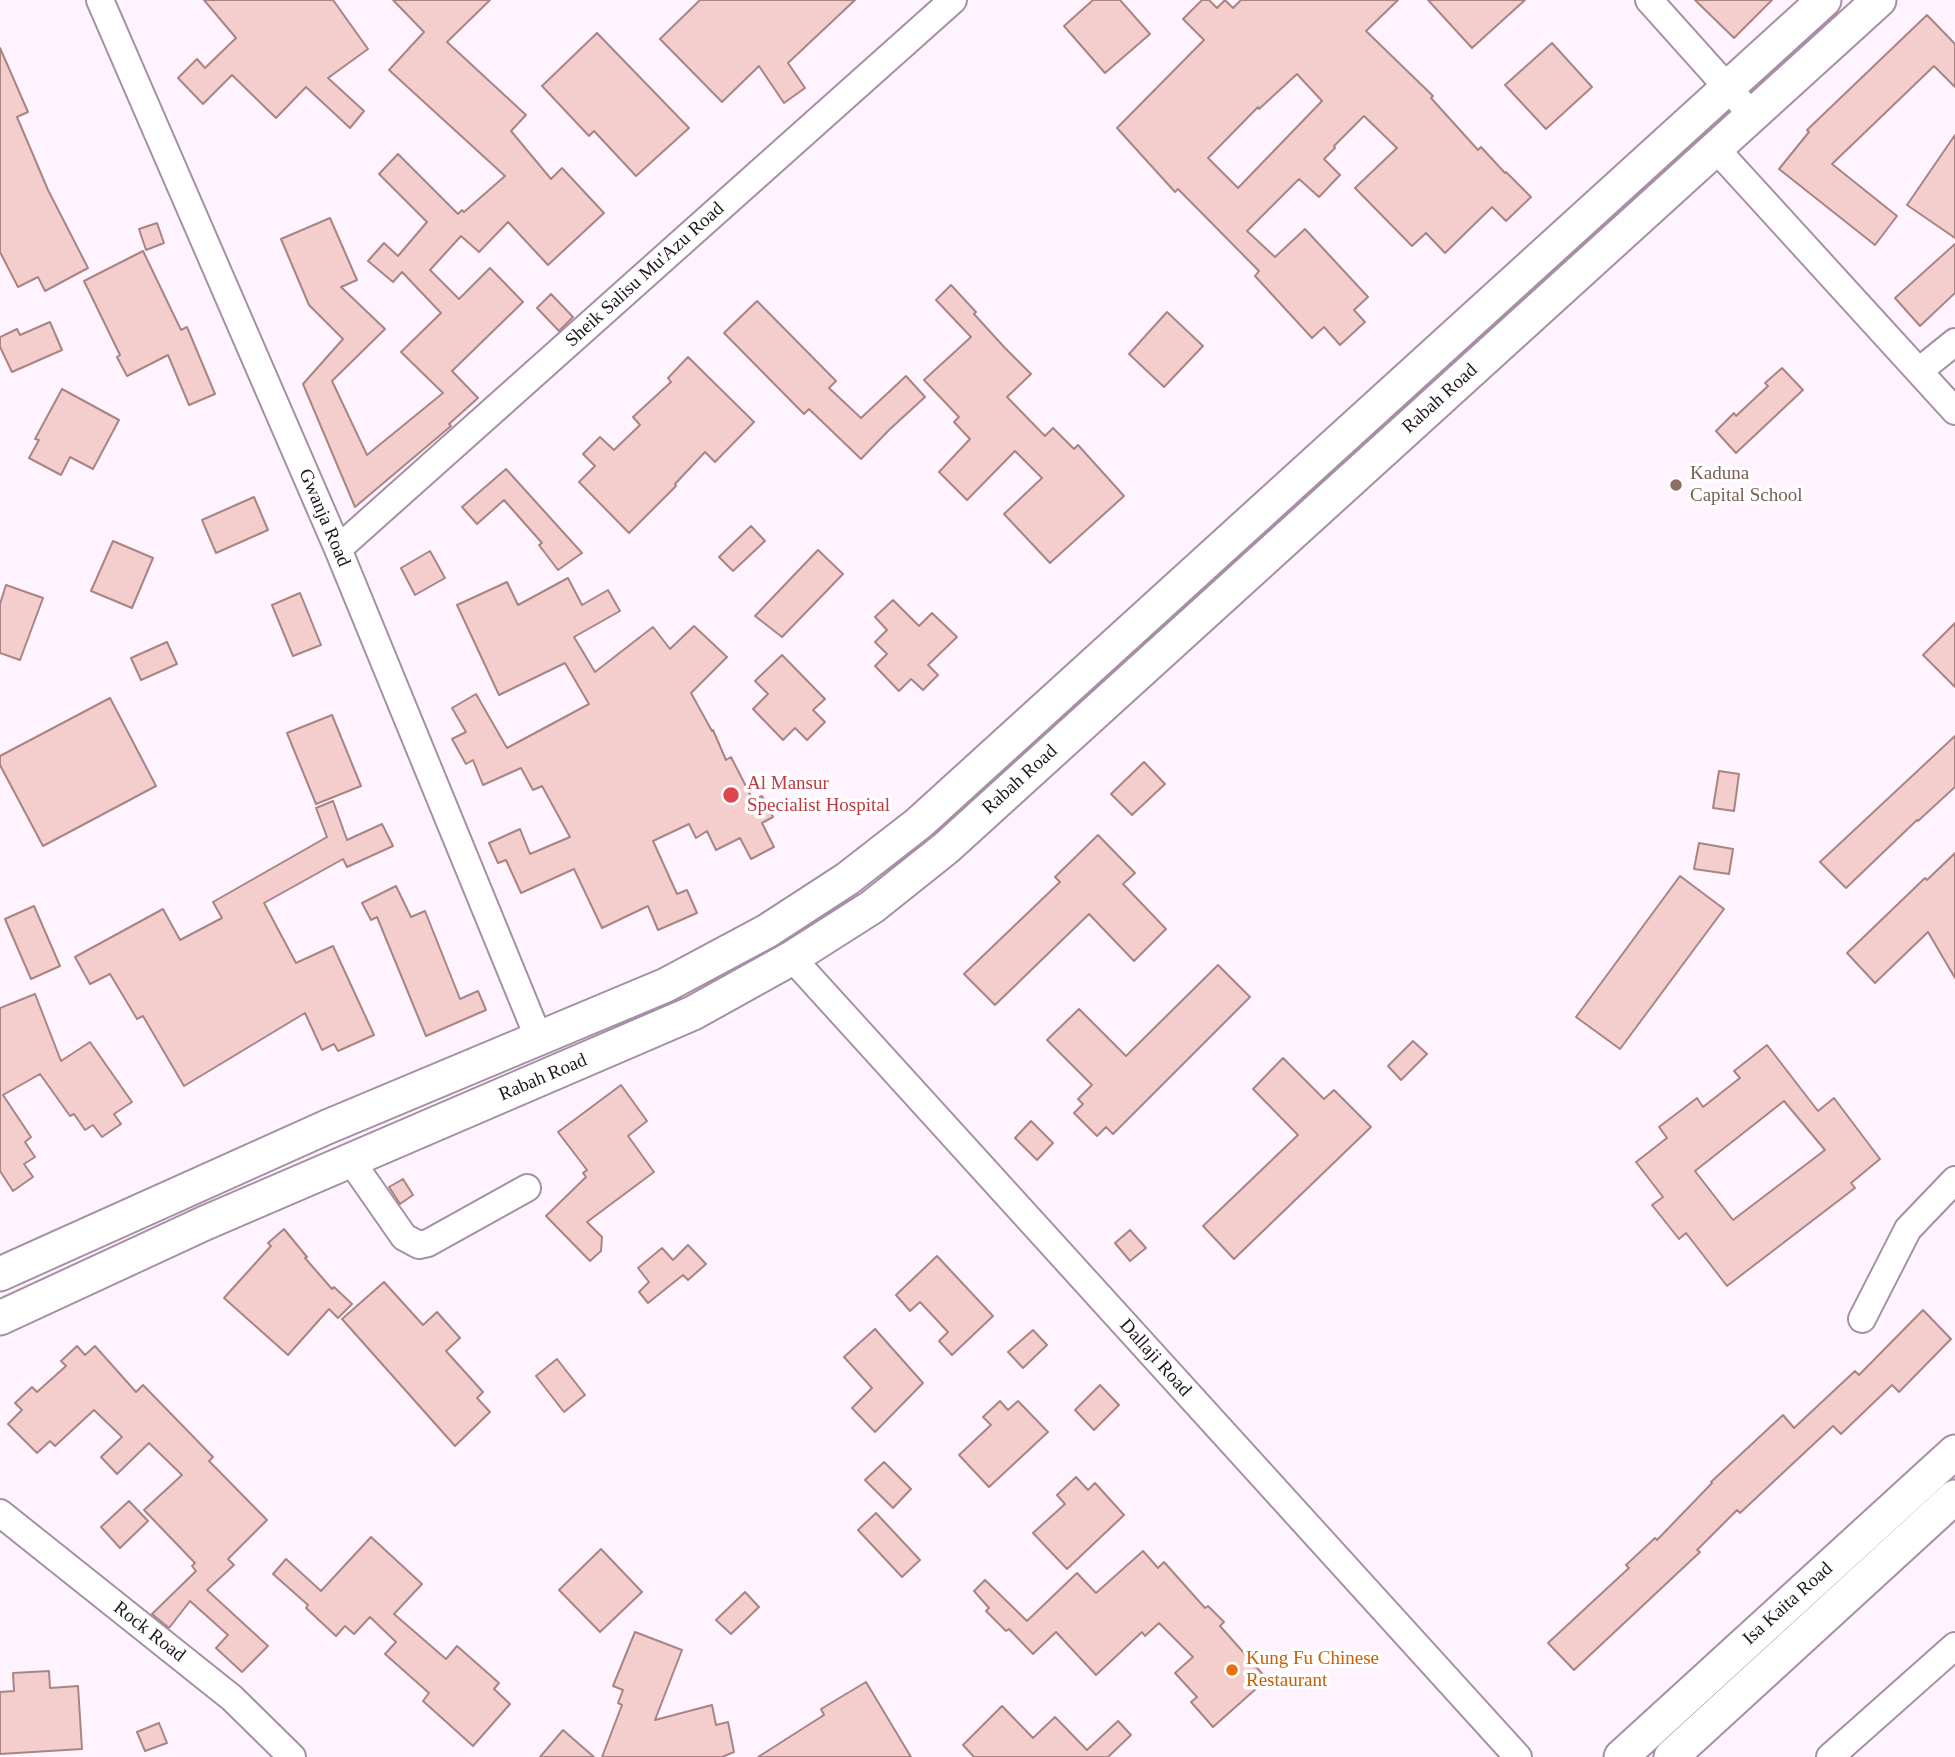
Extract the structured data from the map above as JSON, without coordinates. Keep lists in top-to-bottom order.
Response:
{
  "streets": {
    "main road": ["Rabah Road", "Isa Kaita Road"],
    "street": [
      "Sheik Salisu Mu'Azu Road",
      "Gwanja Road",
      "Dallaji Road",
      "Rock Road"
    ]
  },
  "crossings": [
    ["Sheik Salisu Mu'Azu Road", "Gwanja Road"],
    ["Rabah Road", "Gwanja Road"],
    ["Rabah Road", "Dallaji Road"]
  ],
  "places": ["Kaduna Capital School", "Al Mansur Specialist Hospital", "Kung Fu Chinese Restaurant"]
}
